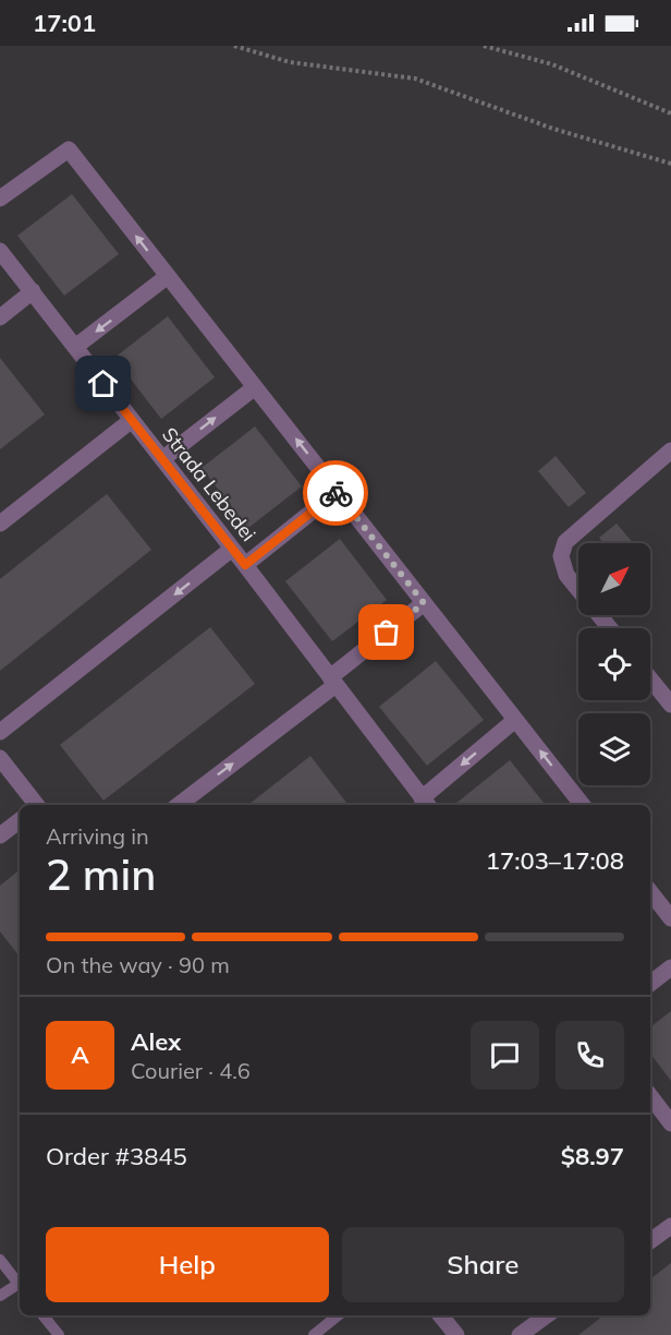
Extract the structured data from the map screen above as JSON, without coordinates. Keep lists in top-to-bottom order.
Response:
{
  "streets": {
    "street": ["Strada Lebedei"]
  },
  "north": "top right",
  "page": {
    "status": "17:01",
    "heading": ["2 min", "Arriving in", "17:03–17:08"],
    "panel": [
      "Alex",
      "Courier · 4.6",
      "Order #3845",
      "$8.97"
    ],
    "bar": "On the way · 90 m",
    "round": "A",
    "buttons": ["Help", "Share"]
  }
}
